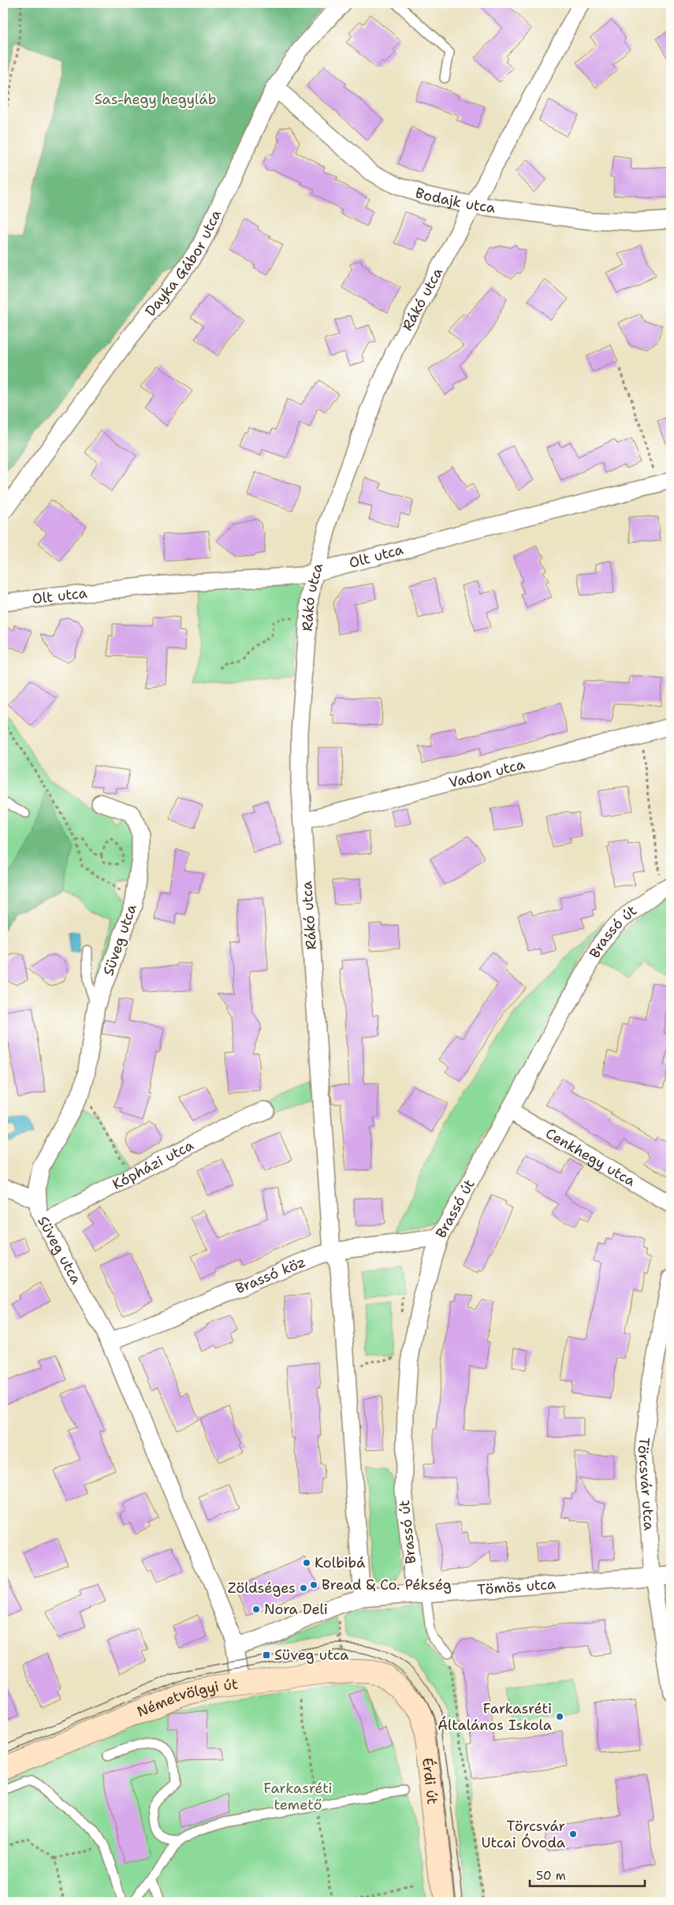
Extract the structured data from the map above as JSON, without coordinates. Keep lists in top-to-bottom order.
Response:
{
  "streets": {
    "street": [
      "Bodajk utca",
      "Dayka Gábor utca",
      "Rákó utca",
      "Olt utca",
      "Vadon utca",
      "Brassó út",
      "Süveg utca",
      "Cenkhegy utca",
      "Kópházi utca",
      "Brassó köz",
      "Törcsvár utca",
      "Tömös utca",
      "Németvölgyi út",
      "Érdi út"
    ]
  },
  "crossings": [
    ["Bodajk utca", "Dayka Gábor utca"],
    ["Bodajk utca", "Rákó utca"],
    ["Rákó utca", "Olt utca"],
    ["Rákó utca", "Vadon utca"],
    ["Rákó utca", "Brassó köz"],
    ["Brassó út", "Cenkhegy utca"],
    ["Brassó út", "Brassó köz"],
    ["Brassó út", "Tömös utca"],
    ["Süveg utca", "Kópházi utca"],
    ["Süveg utca", "Brassó köz"],
    ["Süveg utca", "Németvölgyi út"],
    ["Törcsvár utca", "Tömös utca"],
    ["Németvölgyi út", "Érdi út"]
  ],
  "parks": ["Sas-hegy hegyláb", "Farkasréti temető"],
  "places": {
    "other": [
      "Kolbibá",
      "Bread & Co. Pékség",
      "Zöldséges",
      "Nora Deli",
      "Farkasréti Általános Iskola",
      "Törcsvár Utcai Óvoda"
    ],
    "transit": ["Süveg utca"]
  },
  "scale_bar": "50 m"
}
